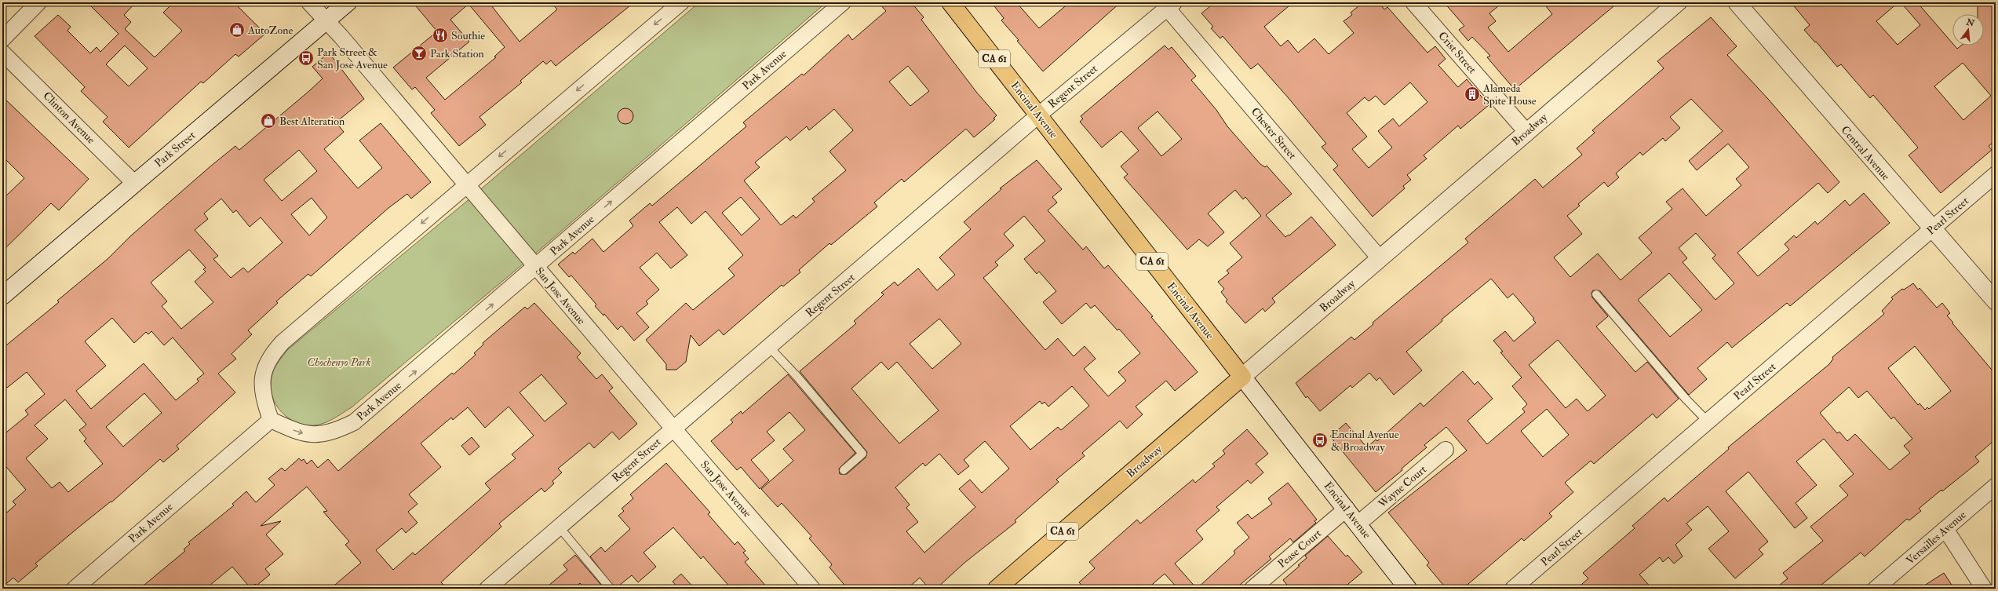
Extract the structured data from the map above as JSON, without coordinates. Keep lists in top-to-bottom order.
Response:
{
  "streets": {
    "main road": ["CA 61", "Encinal Avenue", "Broadway"],
    "street": [
      "Crist Street",
      "Park Avenue",
      "Regent Street",
      "Clinton Avenue",
      "Chester Street",
      "Park Street",
      "Central Avenue",
      "Pearl Street",
      "San Jose Avenue",
      "Wayne Court",
      "Versailles Avenue",
      "Pease Court"
    ]
  },
  "crossings": [
    ["Crist Street", "Broadway"],
    ["Park Avenue", "San Jose Avenue"],
    ["Regent Street", "Encinal Avenue"],
    ["Regent Street", "Chester Street"],
    ["Regent Street", "San Jose Avenue"],
    ["Encinal Avenue", "Broadway"],
    ["Encinal Avenue", "Wayne Court"],
    ["Encinal Avenue", "Pease Court"],
    ["Clinton Avenue", "Park Street"],
    ["Broadway", "Chester Street"],
    ["Park Street", "San Jose Avenue"],
    ["Central Avenue", "Pearl Street"]
  ],
  "parks": ["Chochenyo Park"],
  "places": {
    "shop": ["AutoZone", "Best Alteration"],
    "restaurant": ["Southie"],
    "bar": ["Park Station"],
    "bus stop": ["Park Street & San Jose Avenue", "Encinal Avenue & Broadway"],
    "building": ["Alameda Spite House"]
  },
  "north": "top"
}
